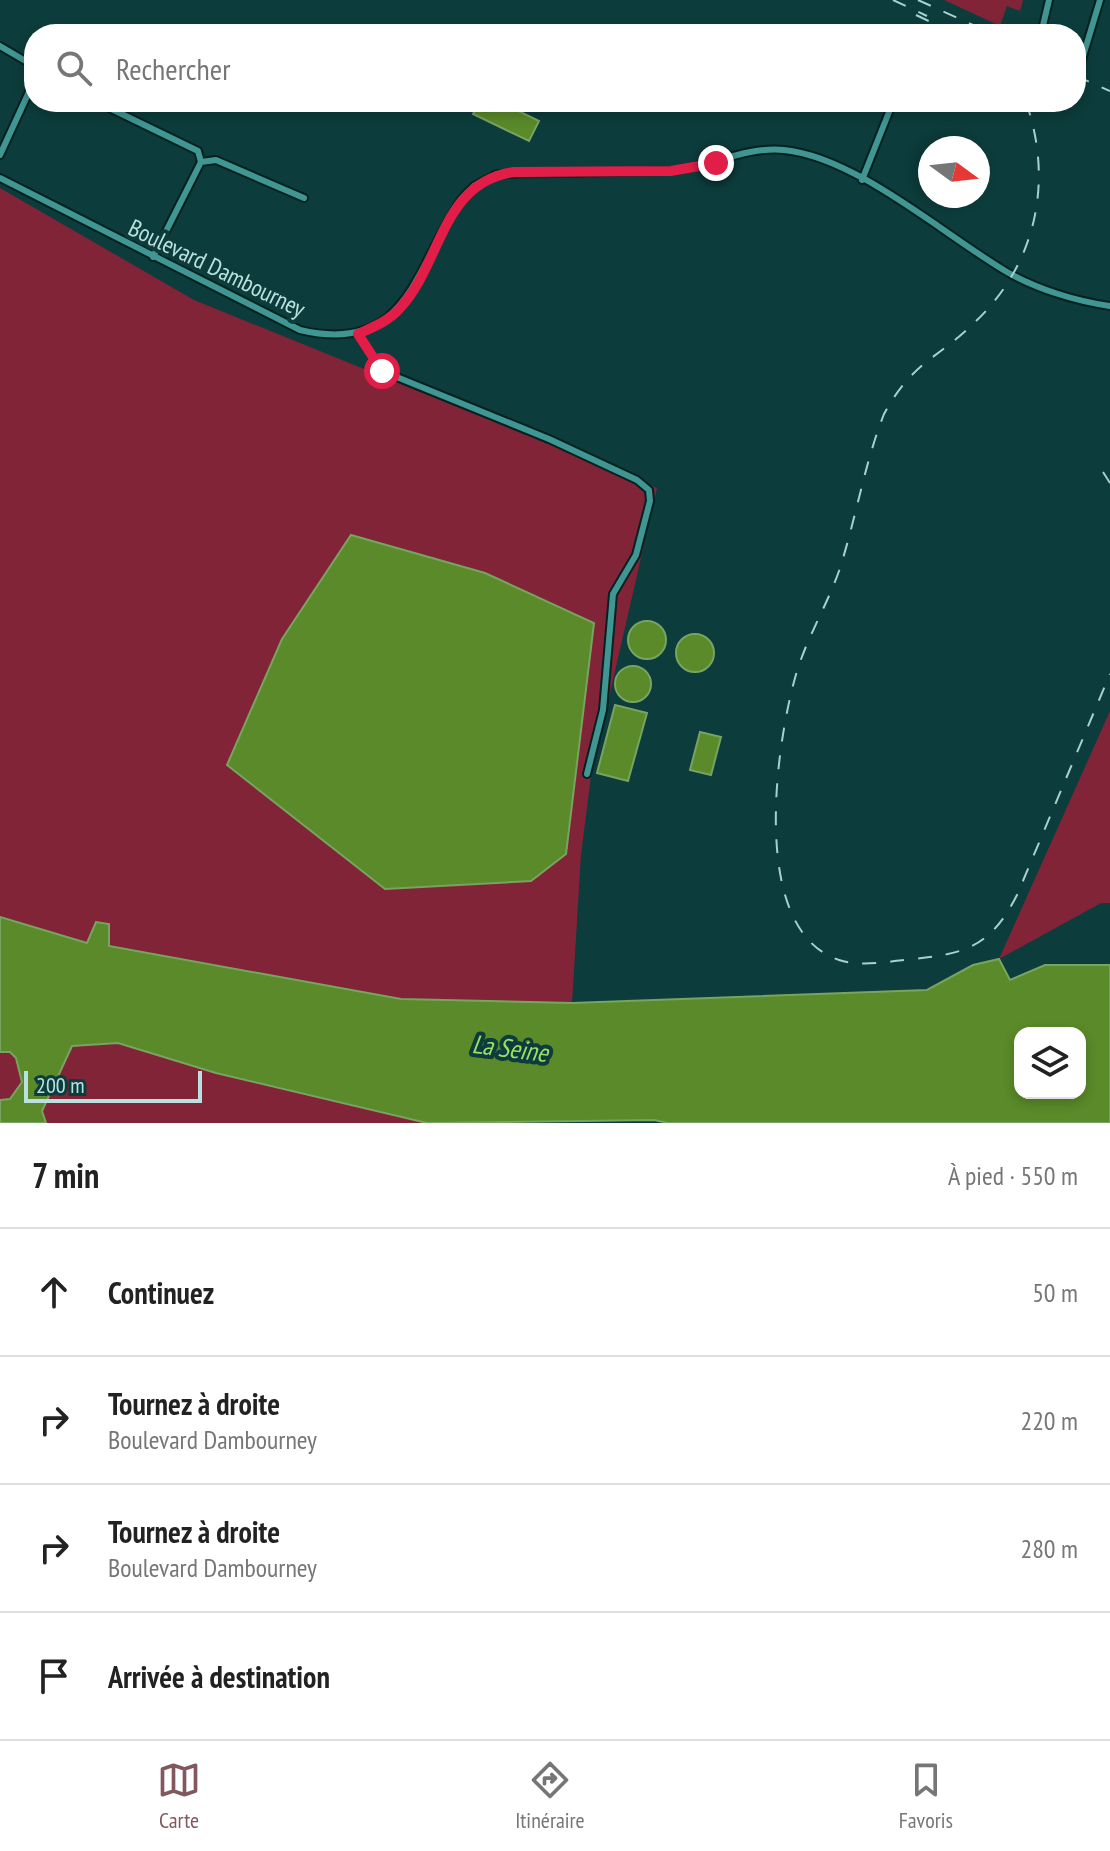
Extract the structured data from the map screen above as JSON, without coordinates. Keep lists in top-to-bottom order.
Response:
{
  "streets": {
    "street": ["Boulevard Dambourney"]
  },
  "water": ["La Seine"],
  "scale_bar": "200 m",
  "north": "right",
  "page": {
    "search": "Rechercher",
    "scale": "200 m",
    "heading": ["7 min", "À pied · 550 m"],
    "list": [
      ["Continuez", "50 m"],
      ["Tournez à droite", "Boulevard Dambourney", "220 m"],
      ["Tournez à droite", "Boulevard Dambourney", "280 m"],
      "Arrivée à destination"
    ],
    "nav": ["Carte", "Itinéraire", "Favoris"]
  }
}
